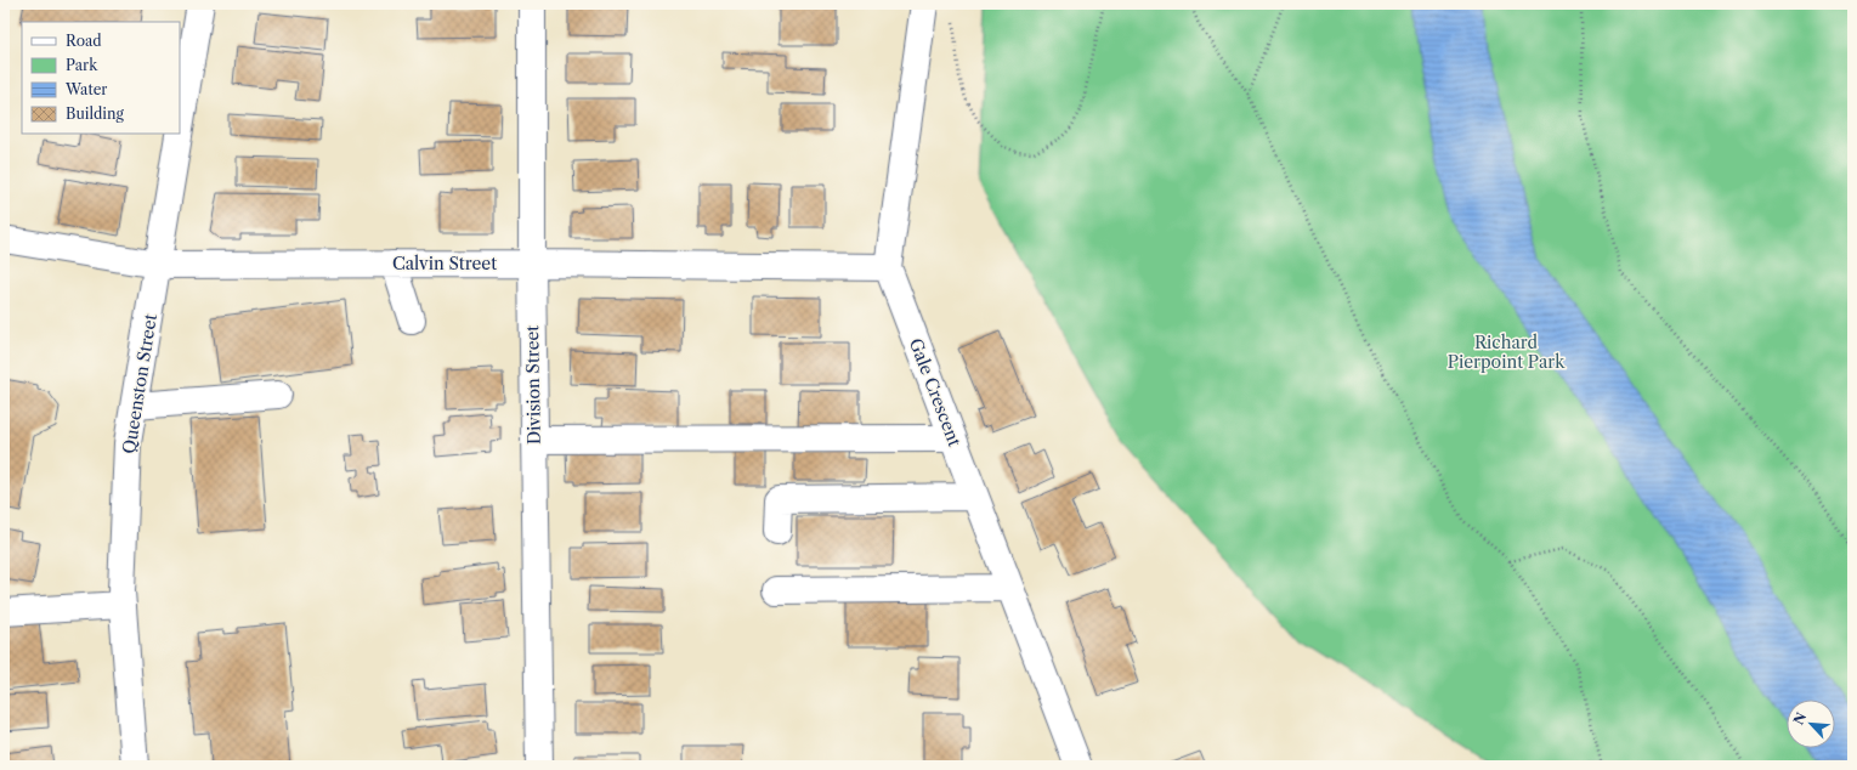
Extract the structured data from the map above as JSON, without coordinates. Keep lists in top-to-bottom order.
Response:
{
  "streets": {
    "street": [
      "Calvin Street",
      "Queenston Street",
      "Division Street",
      "Gale Crescent"
    ]
  },
  "crossings": [
    ["Calvin Street", "Queenston Street"],
    ["Calvin Street", "Division Street"],
    ["Calvin Street", "Gale Crescent"]
  ],
  "parks": ["Richard Pierpoint Park"],
  "legend": [
    "Road",
    "Park",
    "Water",
    "Building"
  ],
  "north": "top left"
}
